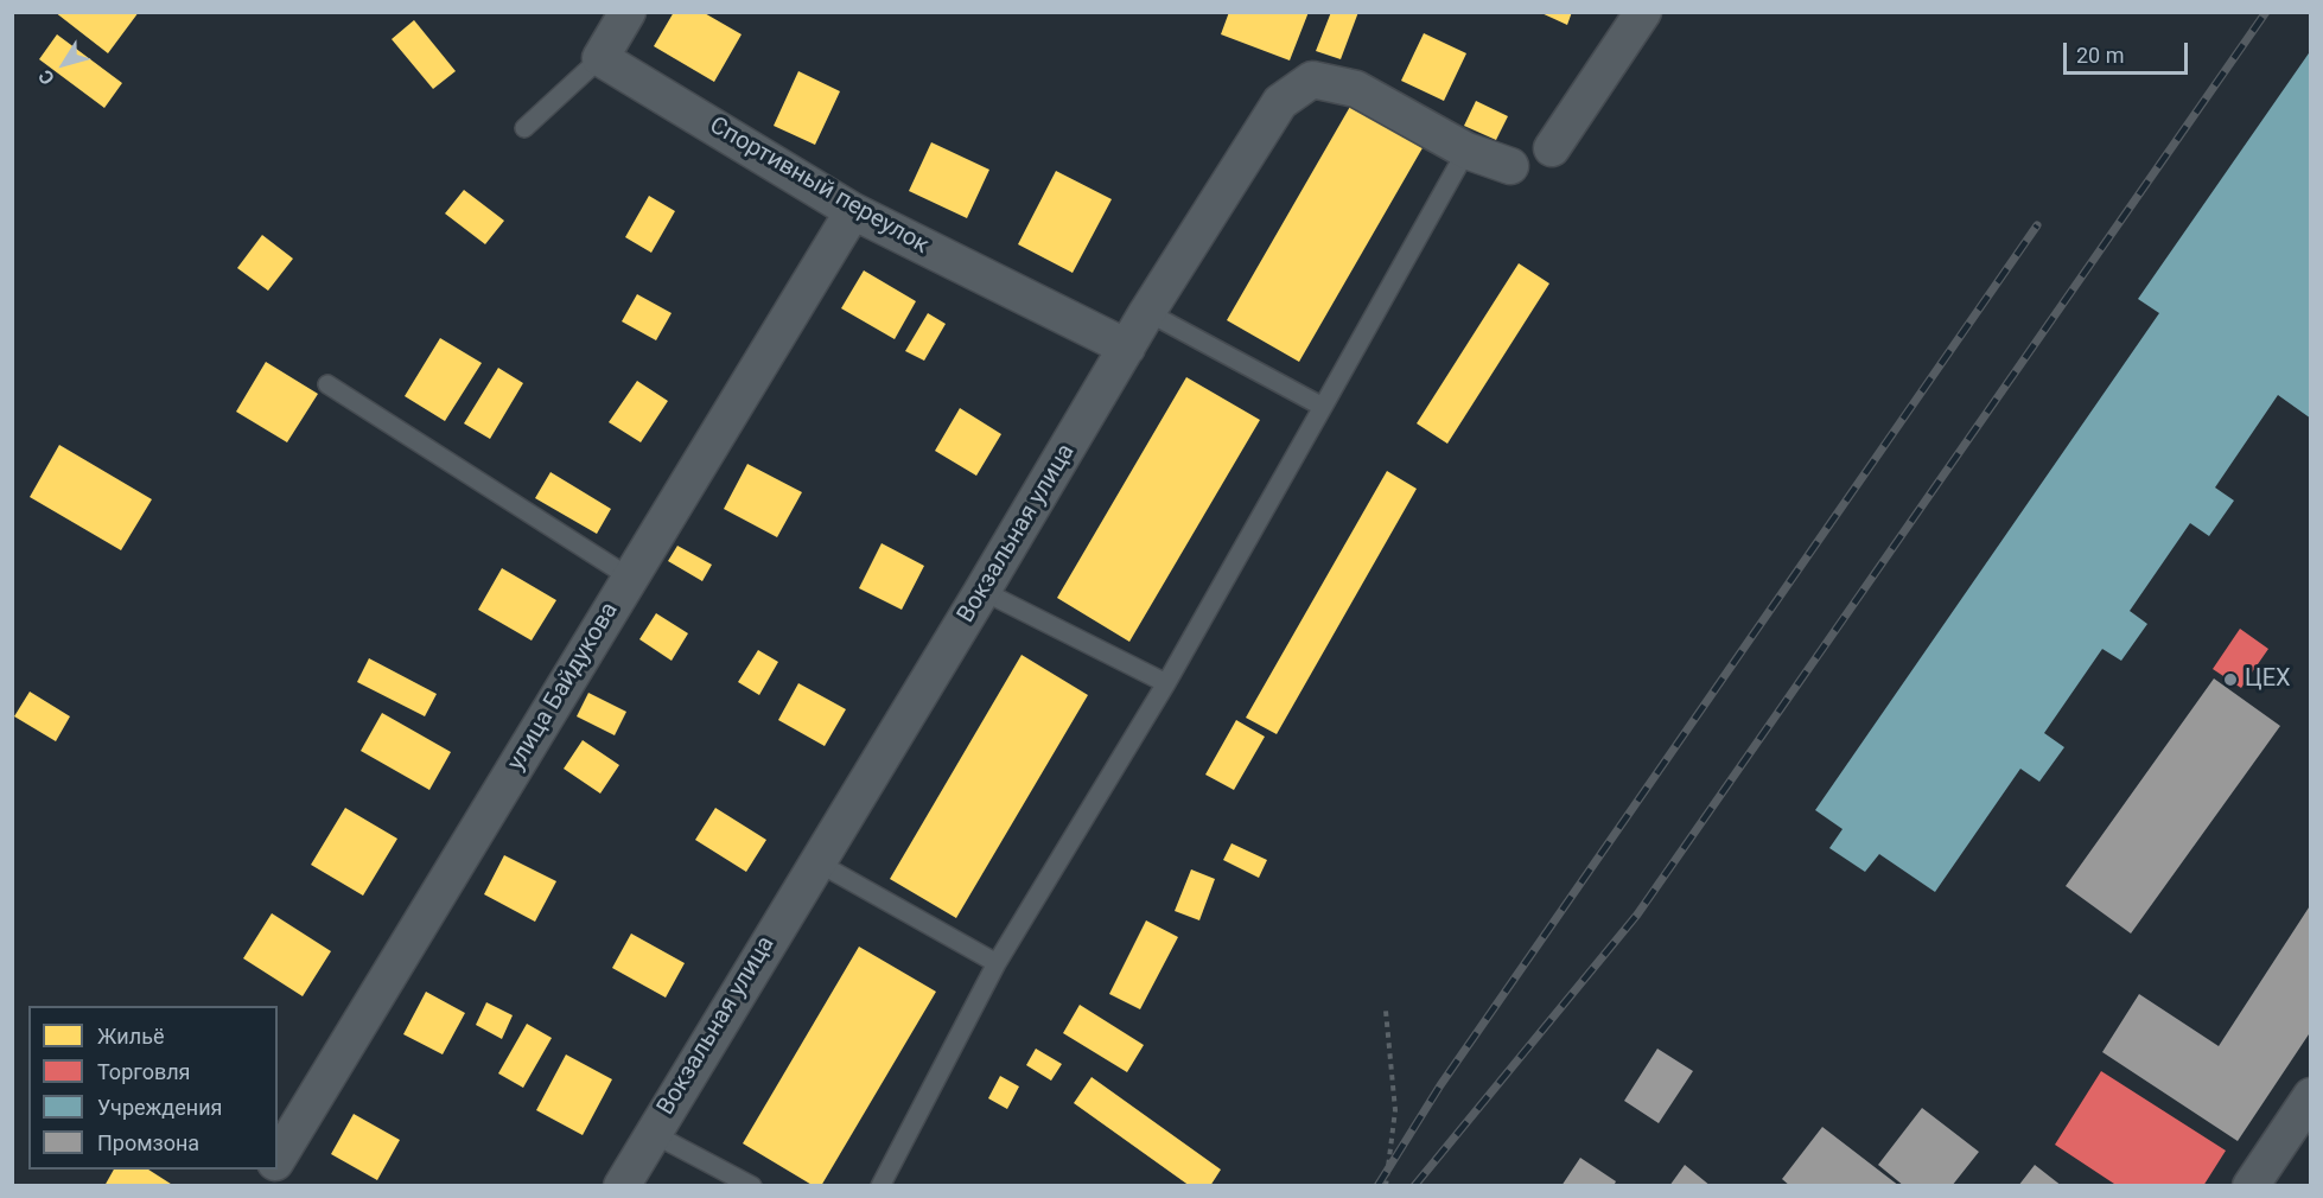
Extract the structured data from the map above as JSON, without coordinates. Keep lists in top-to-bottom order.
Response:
{
  "streets": {
    "street": ["Спортивный переулок", "Вокзальная улица", "улица Байдукова"]
  },
  "crossings": [
    ["Спортивный переулок", "Вокзальная улица"],
    ["Спортивный переулок", "улица Байдукова"]
  ],
  "places": ["ЦЕХ"],
  "legend": [
    "Жильё",
    "Торговля",
    "Учреждения",
    "Промзона"
  ],
  "scale_bar": "20 m",
  "north": "bottom left"
}
